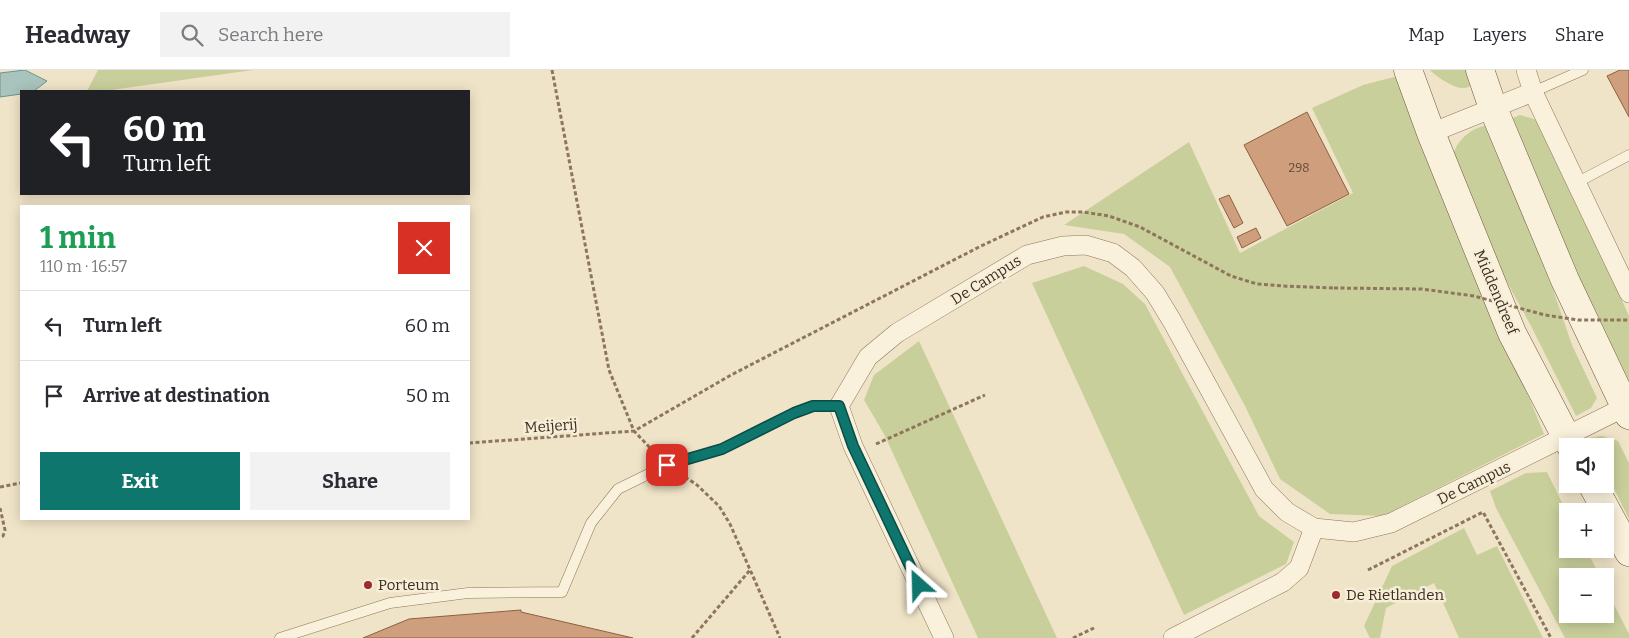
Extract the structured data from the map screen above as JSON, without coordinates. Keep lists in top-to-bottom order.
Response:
{
  "streets": {
    "main road": ["Middendreef"],
    "street": ["De Campus"],
    "path": ["Meijerij"]
  },
  "places": ["Porteum", "De Rietlanden"],
  "house_numbers": ["298"],
  "page": {
    "header": "Headway",
    "search": "Search here",
    "nav": ["Map", "Layers", "Share"],
    "turn": ["60 m", "Turn left"],
    "heading": ["1 min", "110 m · 16:57"],
    "list": [
      {
        "name": "Turn left",
        "value": "60 m"
      },
      {
        "name": "Arrive at destination",
        "value": "50 m"
      }
    ],
    "map_buttons": ["+", "−"],
    "buttons": ["Exit", "Share"]
  }
}
